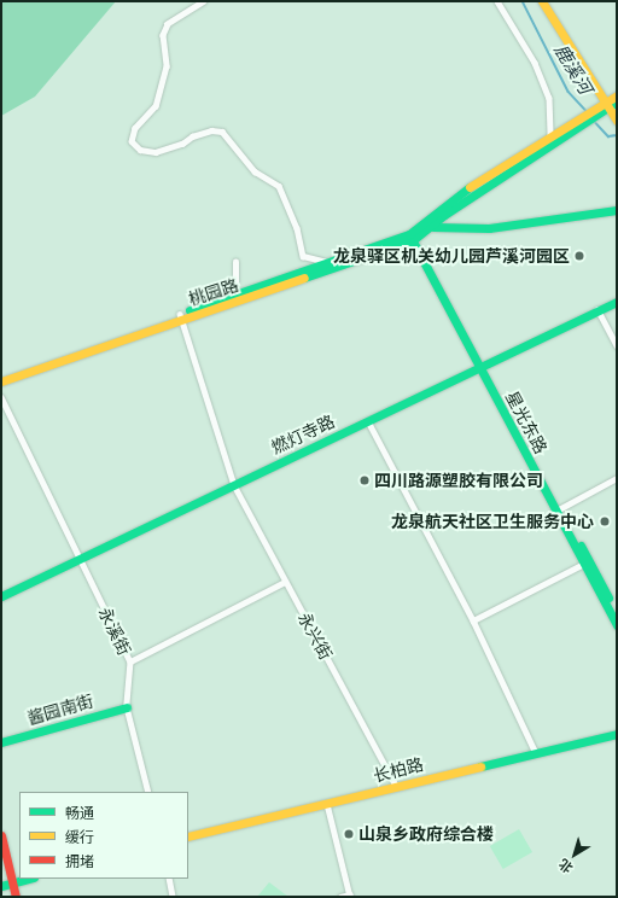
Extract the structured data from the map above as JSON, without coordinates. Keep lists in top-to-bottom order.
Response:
{
  "streets": {
    "street": [
      "桃园路",
      "星光东路",
      "燃灯寺路",
      "永溪街",
      "永兴街",
      "酱园南街",
      "长柏路"
    ]
  },
  "crossings": [
    ["桃园路", "星光东路"],
    ["桃园路", "永兴街"],
    ["星光东路", "燃灯寺路"],
    ["燃灯寺路", "永溪街"],
    ["燃灯寺路", "永兴街"],
    ["永溪街", "酱园南街"],
    ["永兴街", "长柏路"]
  ],
  "water": ["鹿溪河"],
  "places": [
    "龙泉驿区机关幼儿园芦溪河园区",
    "四川路源塑胶有限公司",
    "龙泉航天社区卫生服务中心",
    "山泉乡政府综合楼"
  ],
  "legend": ["畅通", "缓行", "拥堵"],
  "north": "bottom left"
}
